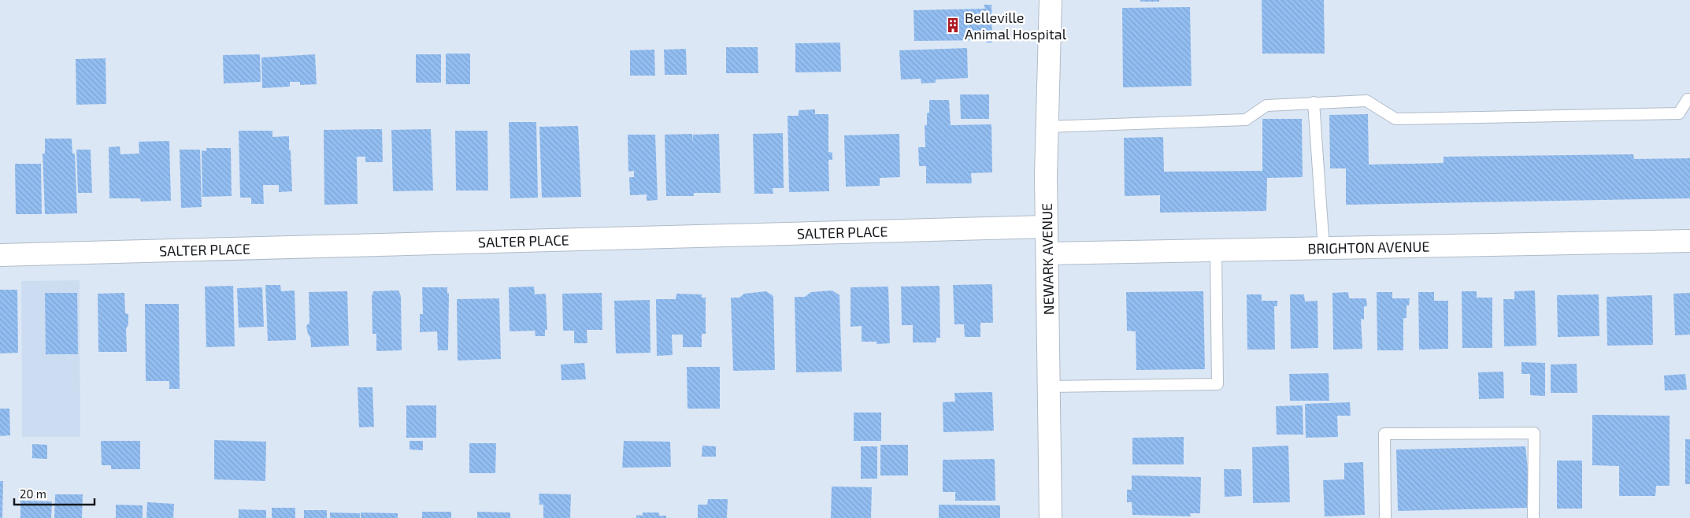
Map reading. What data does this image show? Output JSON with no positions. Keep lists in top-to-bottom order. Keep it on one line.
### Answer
{"streets":{"street":["SALTER PLACE","BRIGHTON AVENUE","NEWARK AVENUE"]},"crossings":[["SALTER PLACE","NEWARK AVENUE"],["BRIGHTON AVENUE","NEWARK AVENUE"]],"places":{"building":["Belleville Animal Hospital"]},"scale_bar":"20 m"}
